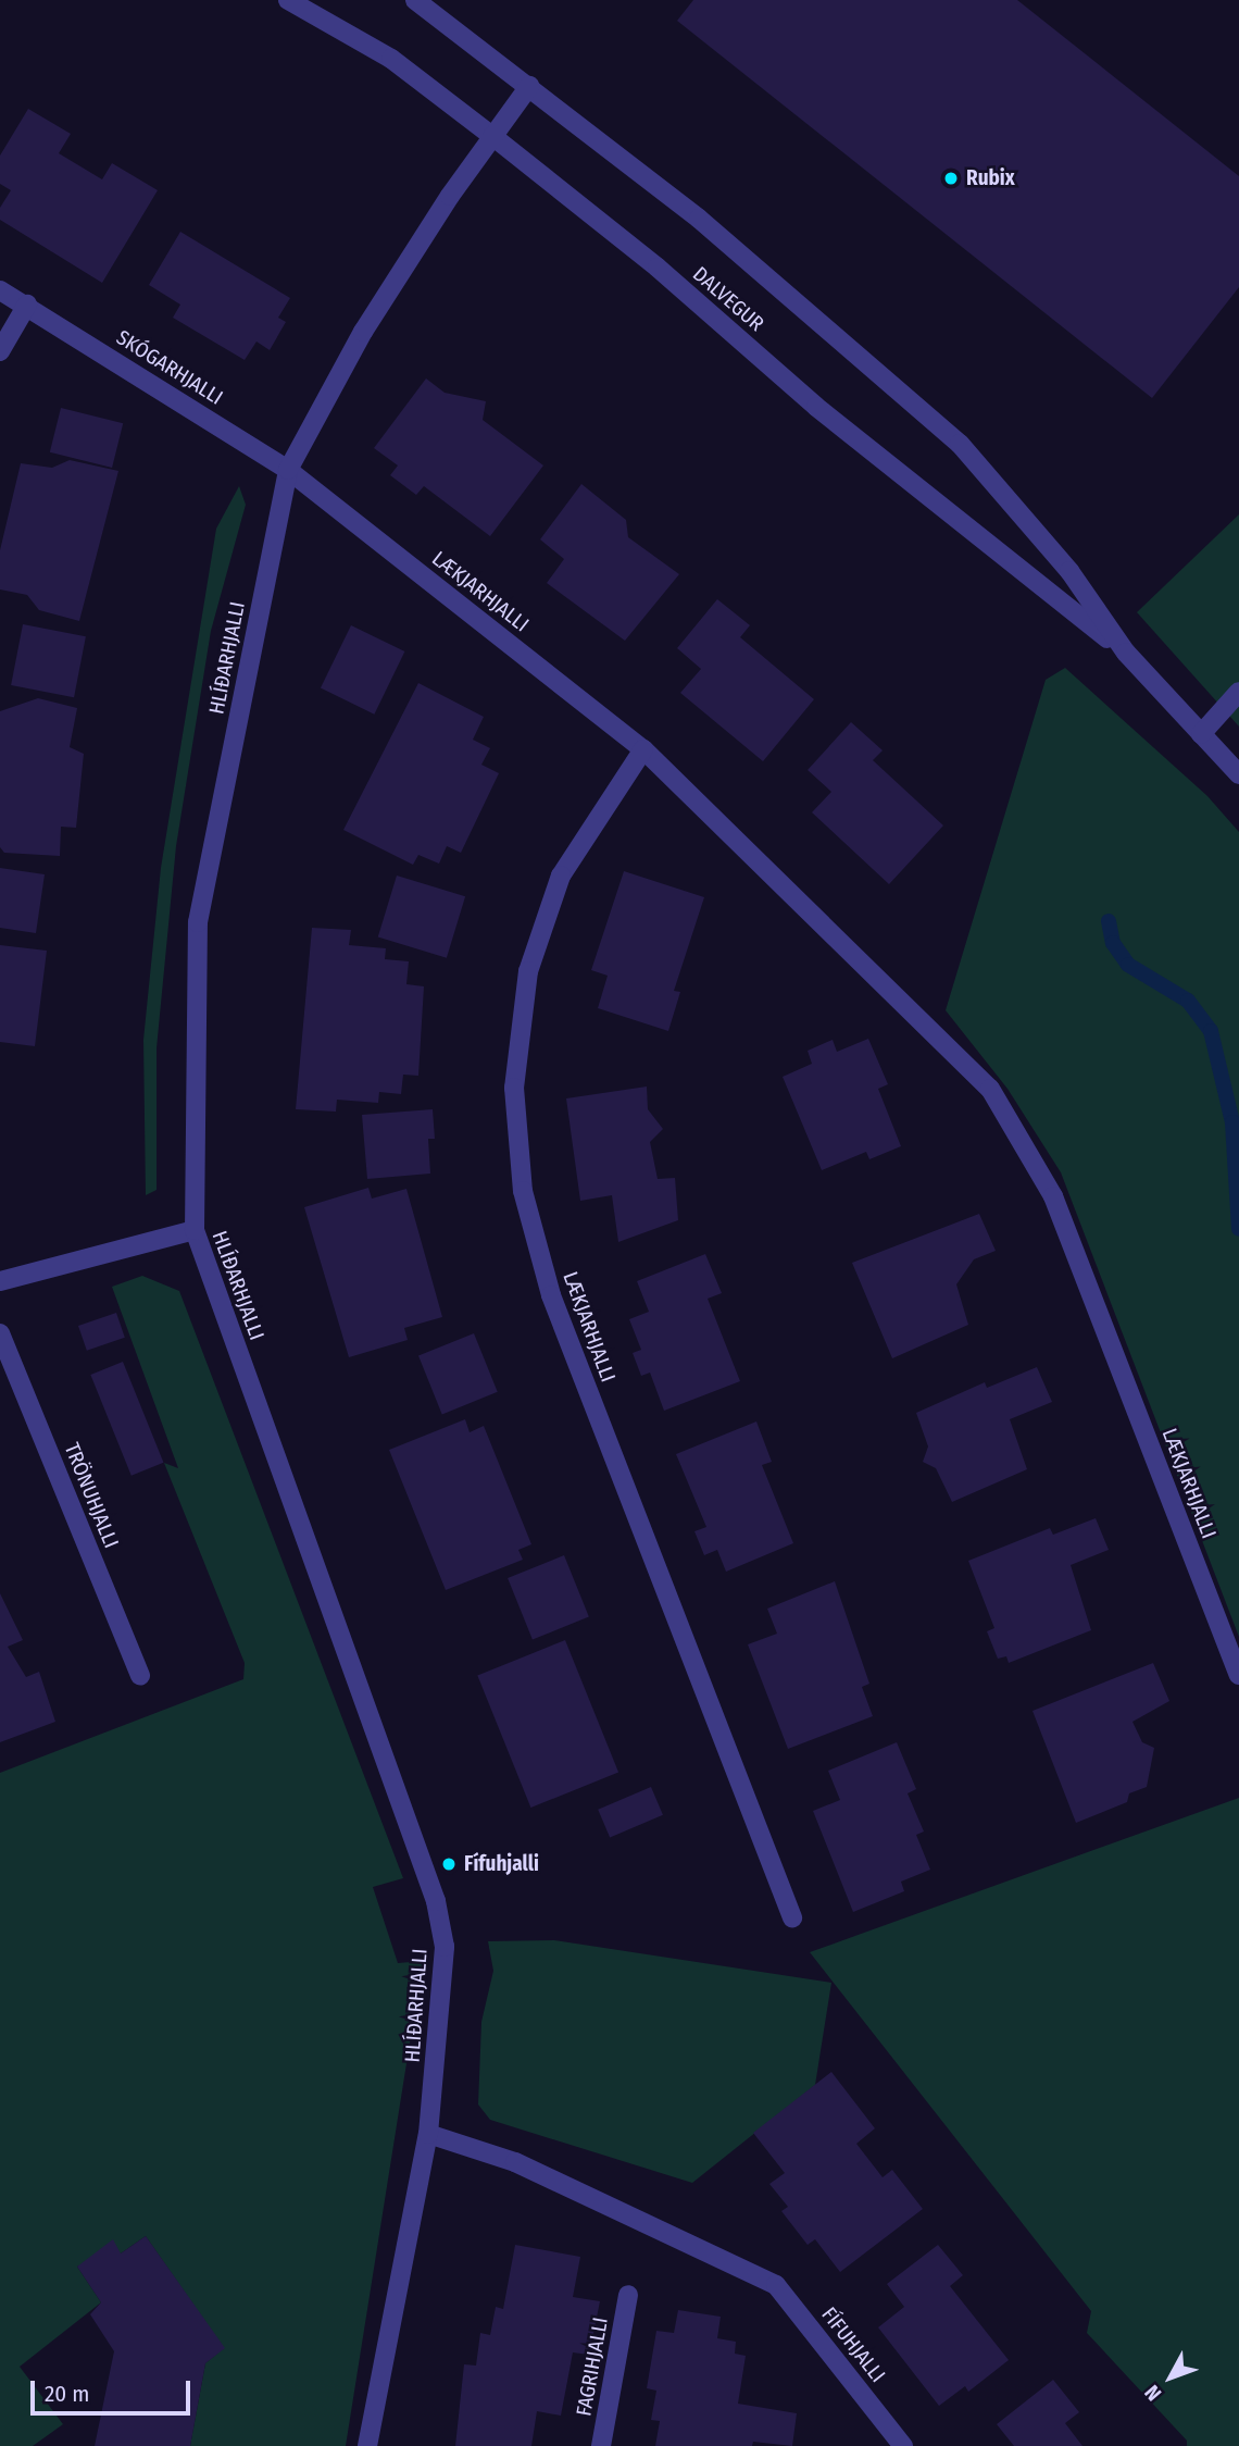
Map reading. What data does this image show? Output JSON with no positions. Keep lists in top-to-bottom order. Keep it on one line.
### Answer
{"streets":{"street":["DALVEGUR","SKÓGARHJALLI","LÆKJARHJALLI","HLÍÐARHJALLI","TRÖNUHJALLI","FÍFUHJALLI","FAGRIHJALLI"]},"crossings":[["DALVEGUR","HLÍÐARHJALLI"],["SKÓGARHJALLI","LÆKJARHJALLI"],["SKÓGARHJALLI","HLÍÐARHJALLI"],["LÆKJARHJALLI","HLÍÐARHJALLI"],["HLÍÐARHJALLI","FÍFUHJALLI"]],"places":["Rubix","Fífuhjalli"],"scale_bar":"20 m","north":"bottom left"}
